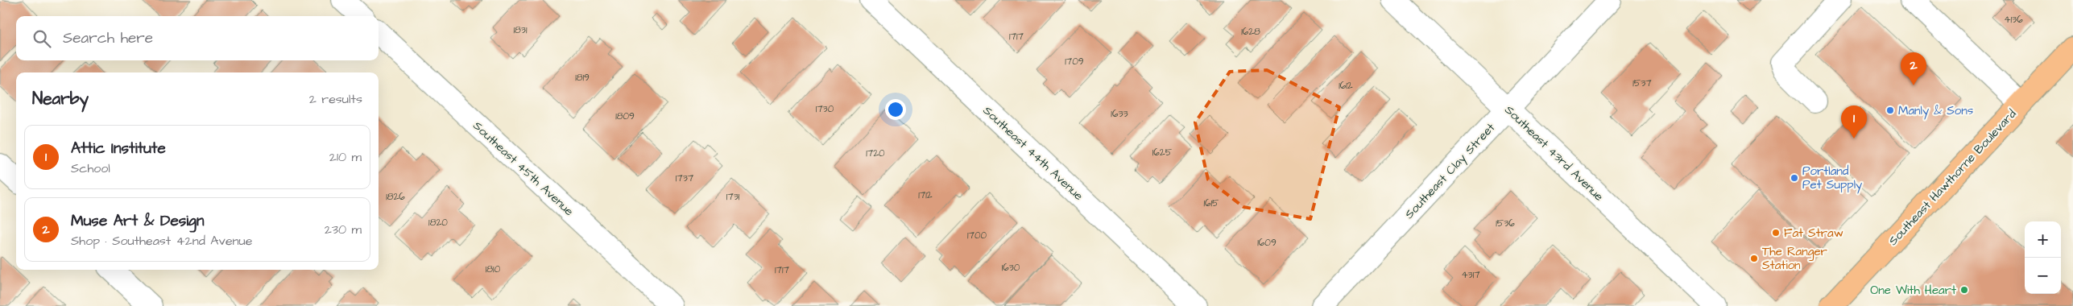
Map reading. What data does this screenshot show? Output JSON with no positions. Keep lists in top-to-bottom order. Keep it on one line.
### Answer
{"streets":{"main road":["Southeast Hawthorne Boulevard"],"street":["Southeast 44th Avenue","Southeast 43rd Avenue","Southeast 45th Avenue","Southeast Clay Street"]},"crossings":[["Southeast 43rd Avenue","Southeast Clay Street"]],"places":["Manly & Sons","Portland Pet Supply","Fat Straw","The Ranger Station","One With Heart"],"house_numbers":["4136","1831","1628","1717","1709","1819","1537","1612","1730","1633","1809","1625","1720","1737","1712","1826","1731","1615","1820","1536","1700","1609","1630","1810","1717","4317"],"page":{"search":"Search here","pins":["2","1"],"heading":["Nearby","2 results"],"list":[{"mark":"1","name":"Attic Institute","note":"School","value":"210 m"},{"mark":"2","name":"Muse Art & Design","note":"Shop · Southeast 42nd Avenue","value":"230 m"}],"map_buttons":["+","−"]}}
